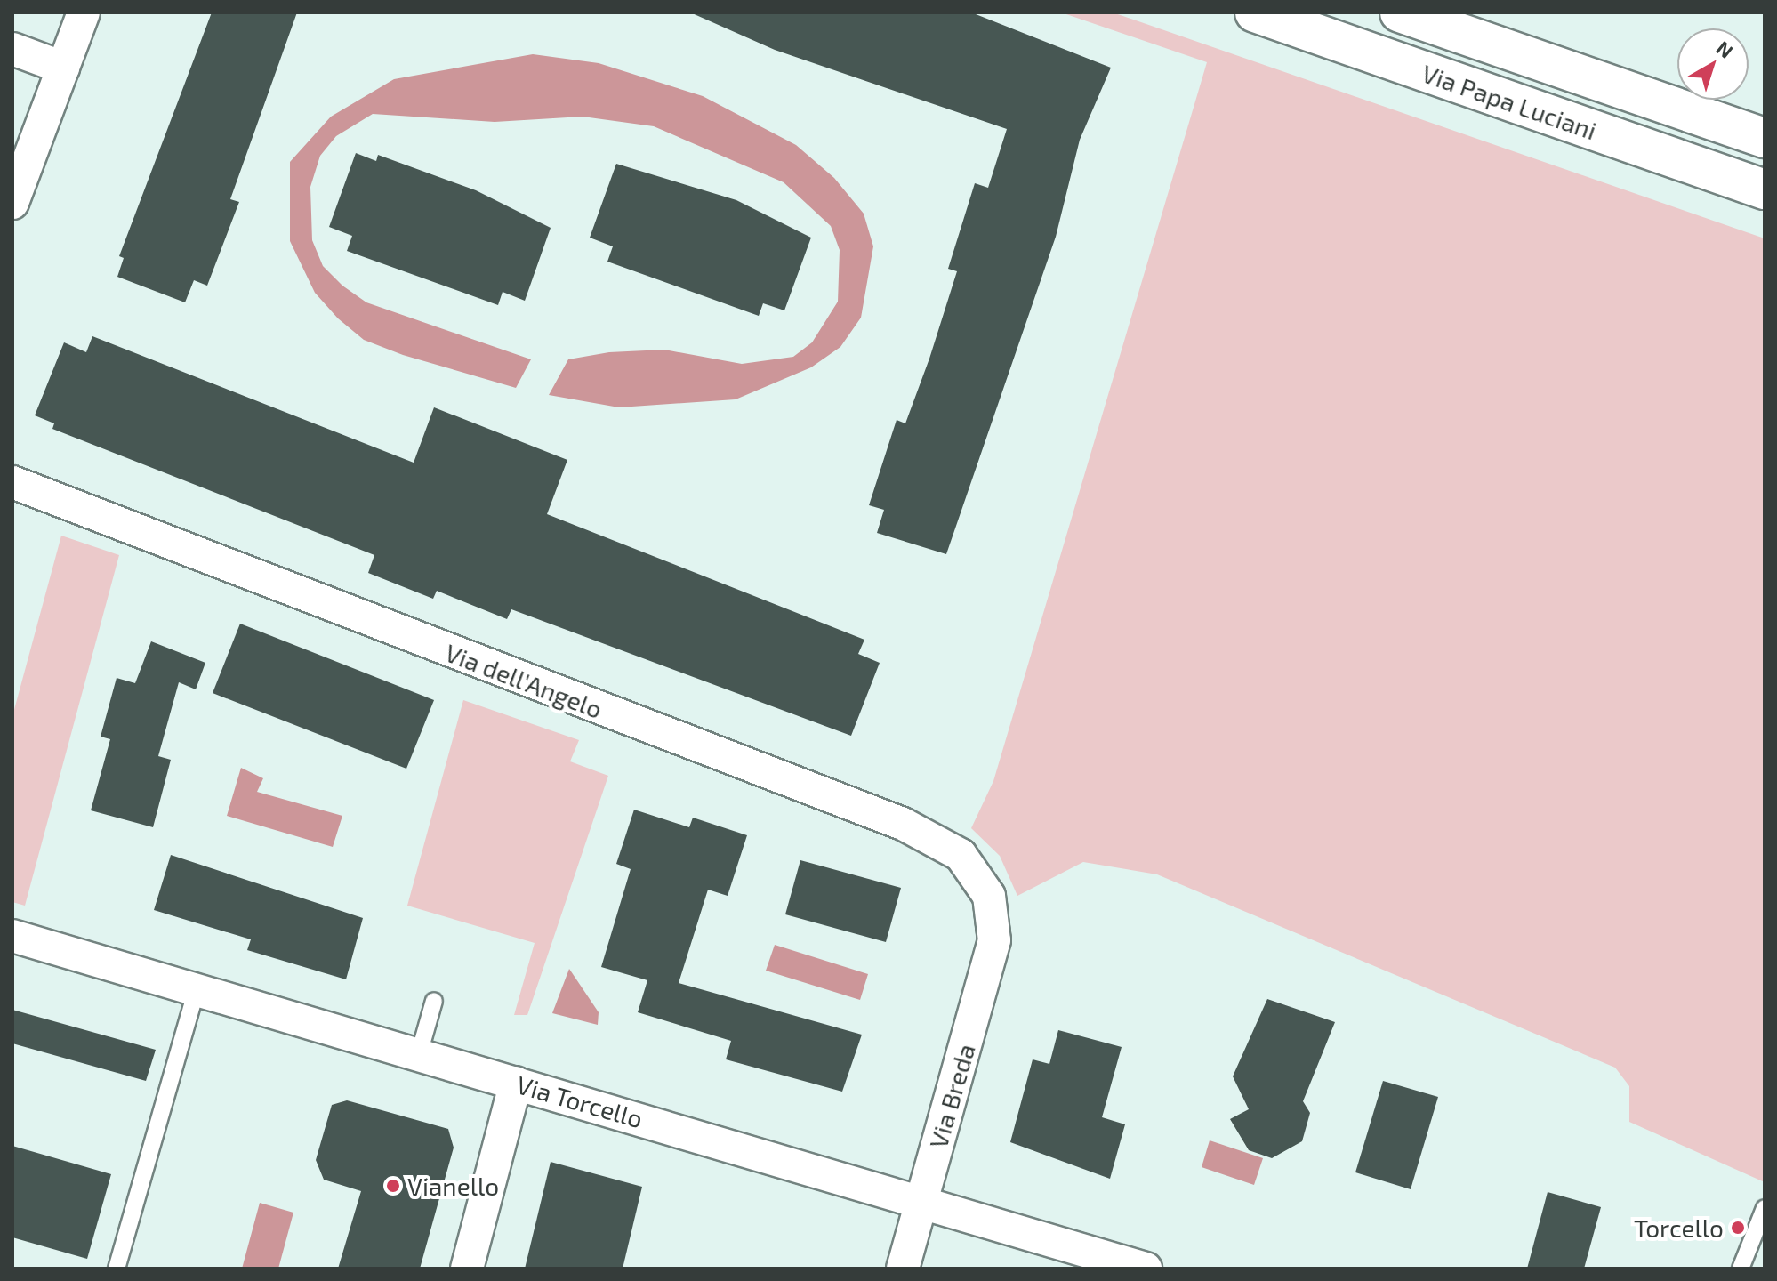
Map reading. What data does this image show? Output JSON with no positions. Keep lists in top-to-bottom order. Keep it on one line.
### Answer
{"streets":{"main road":["Via Papa Luciani"],"street":["Via dell'Angelo","Via Breda","Via Torcello"]},"crossings":[["Via dell'Angelo","Via Breda"],["Via Breda","Via Torcello"]],"places":["Vianello","Torcello"],"north":"top right"}
